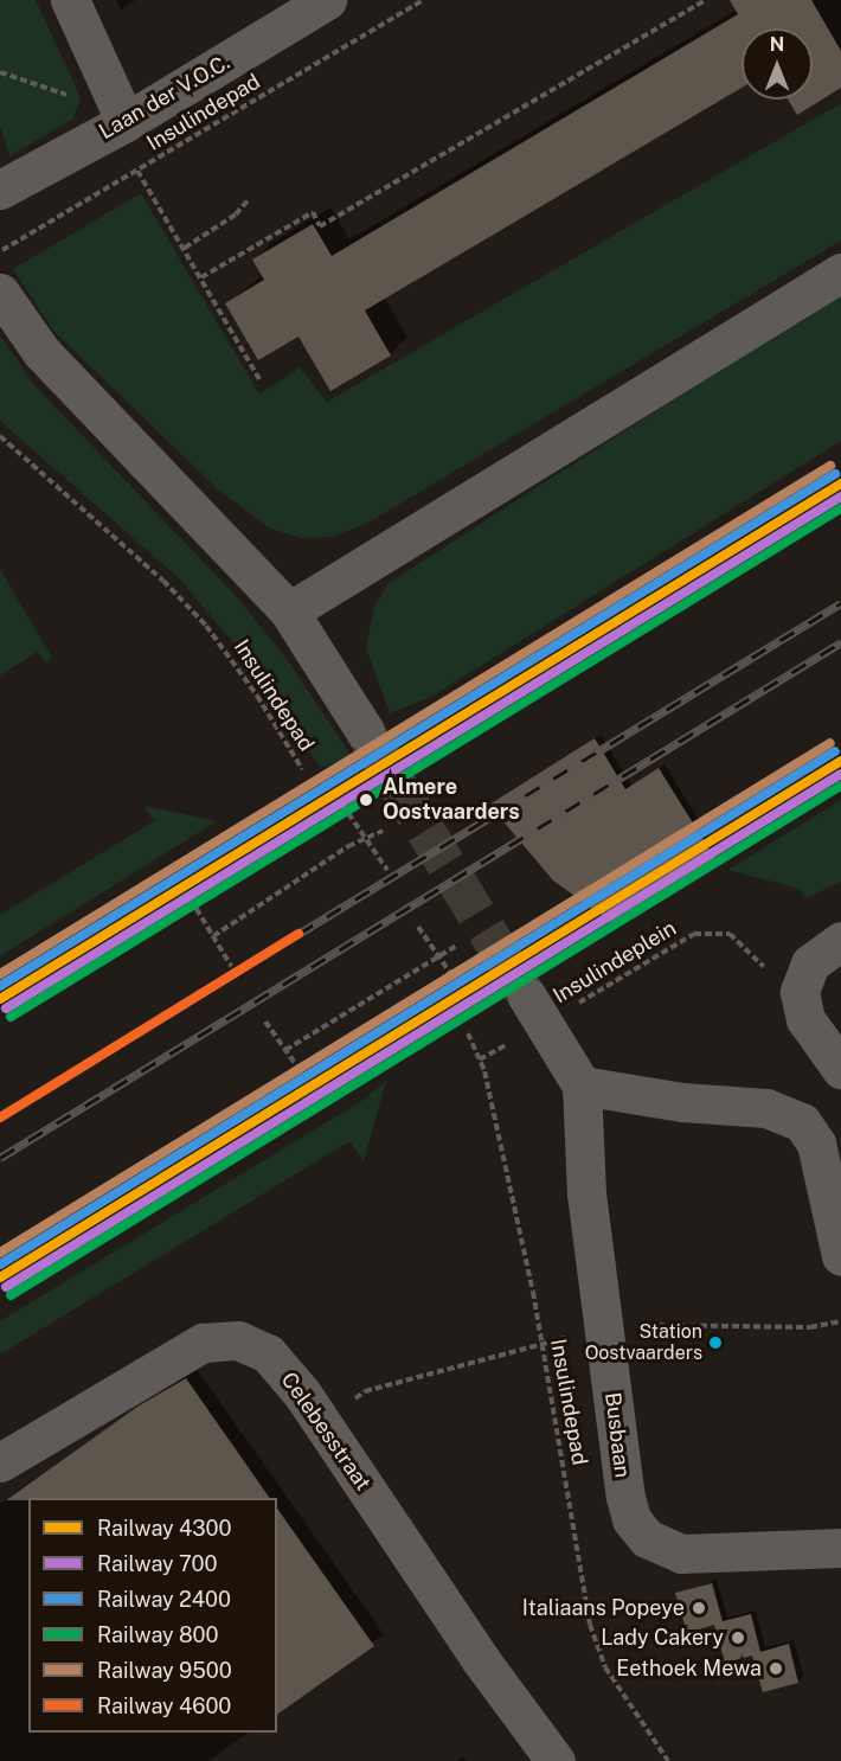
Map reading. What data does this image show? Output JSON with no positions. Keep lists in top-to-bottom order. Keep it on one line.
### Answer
{"streets":{"street":["Laan der V.O.C.","Celebesstraat","Busbaan"],"path":["Insulindepad","Insulindeplein"]},"crossings":[["Insulindepad","Insulindeplein"],["Insulindeplein","Busbaan"]],"places":["Almere Oostvaarders","Station Oostvaarders","Italiaans Popeye","Lady Cakery","Eethoek Mewa"],"lines":["rail line 9500","rail line 2400","rail line 4300","rail line 700","rail line 800","rail line 4600"],"legend":["Railway 4300","Railway 700","Railway 2400","Railway 800","Railway 9500","Railway 4600"],"north":"top"}
